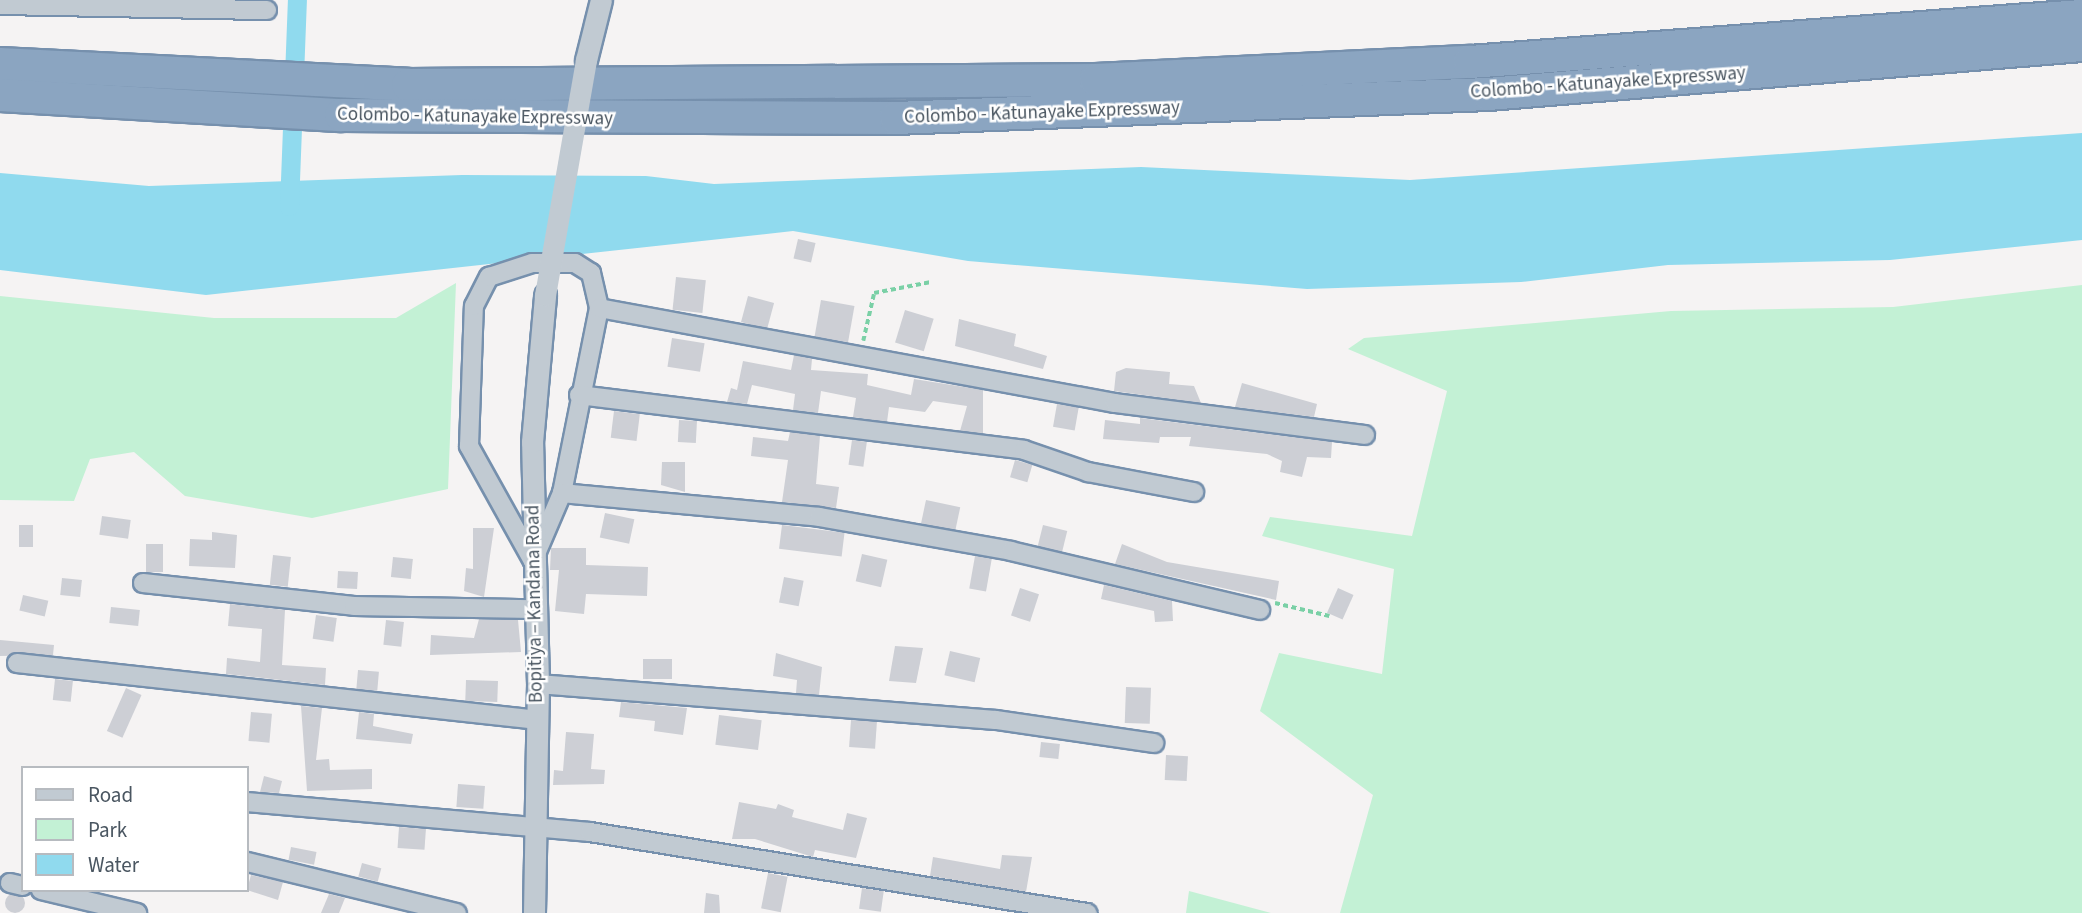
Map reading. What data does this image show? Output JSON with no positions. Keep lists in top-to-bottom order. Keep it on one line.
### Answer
{"streets":{"highway":["Colombo - Katunayake Expressway"],"street":["Bopitiya – Kandana Road"]},"legend":["Road","Park","Water"]}
